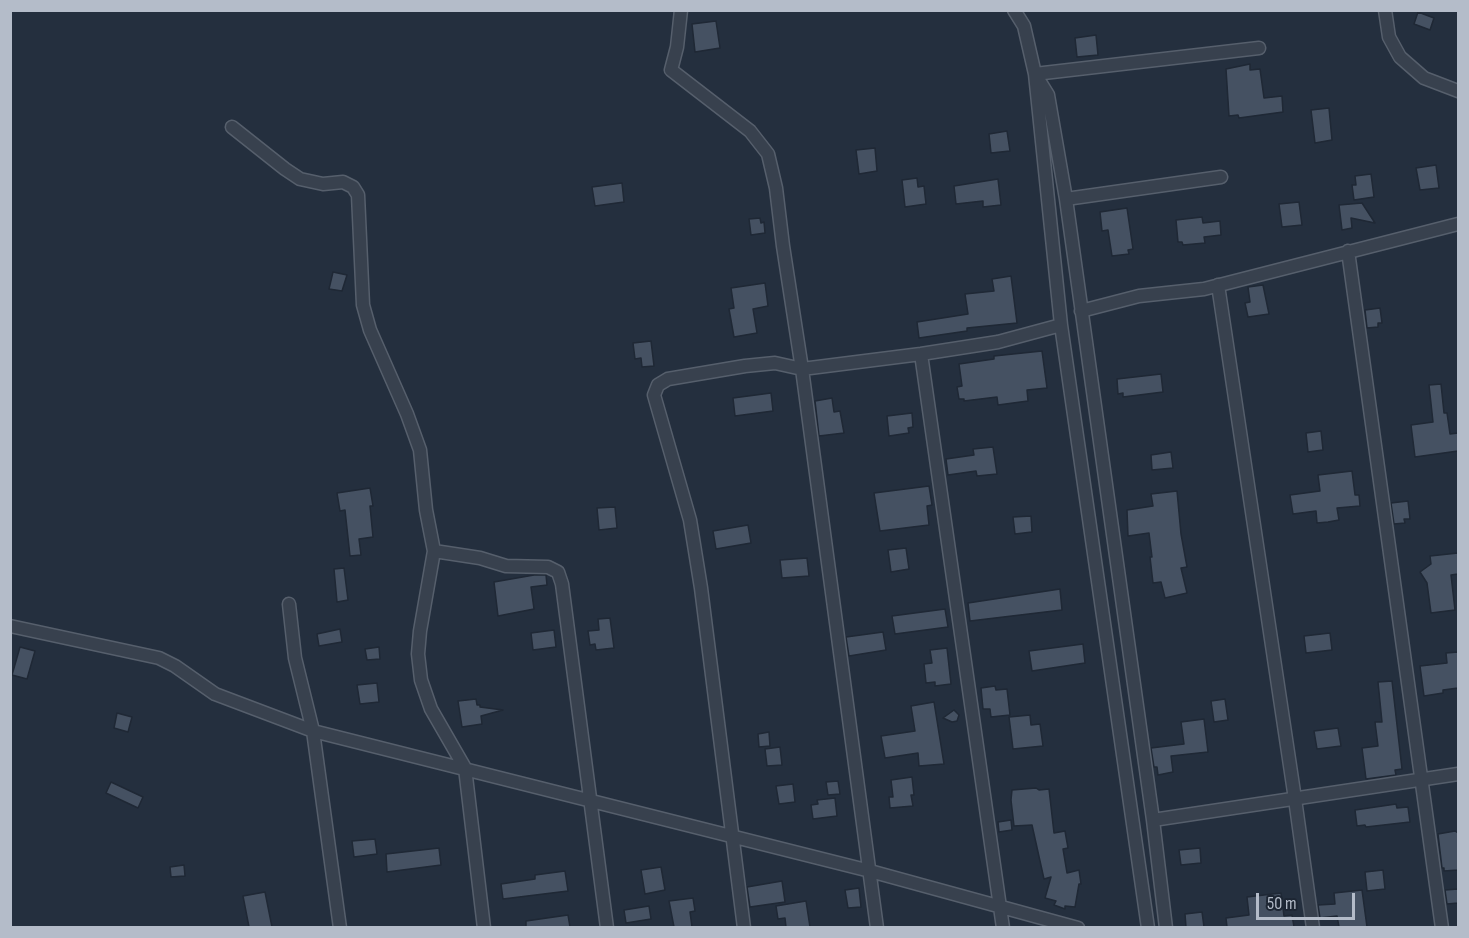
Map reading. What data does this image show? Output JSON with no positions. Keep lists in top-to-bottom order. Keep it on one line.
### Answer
{"scale_bar":"50 m"}
